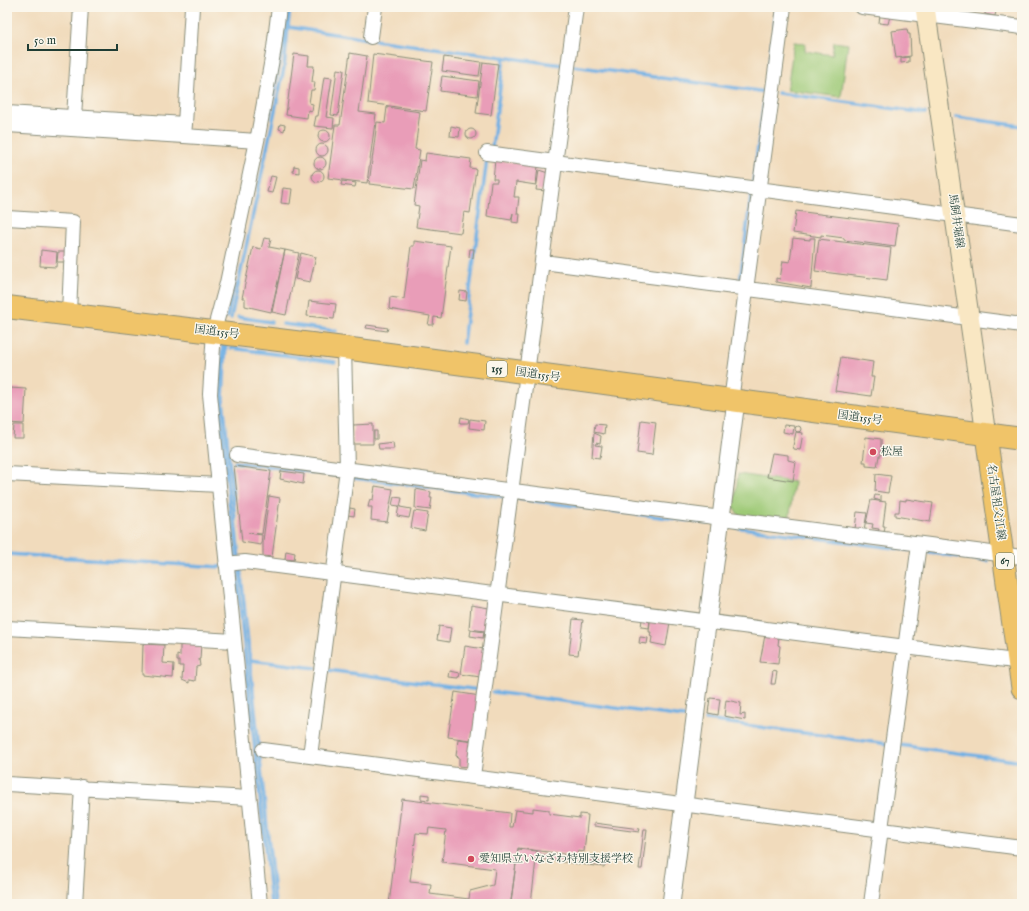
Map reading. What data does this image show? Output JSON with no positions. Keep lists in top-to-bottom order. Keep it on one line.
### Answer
{"streets":{"highway":["国道155号","155"],"main road":["馬飼井堀線","名古屋祖父江線","67"]},"crossings":[["馬飼井堀線","国道155号"],["馬飼井堀線","名古屋祖父江線"],["国道155号","名古屋祖父江線"]],"places":["松屋","愛知県立いなざわ特別支援学校"],"scale_bar":"50 m"}
